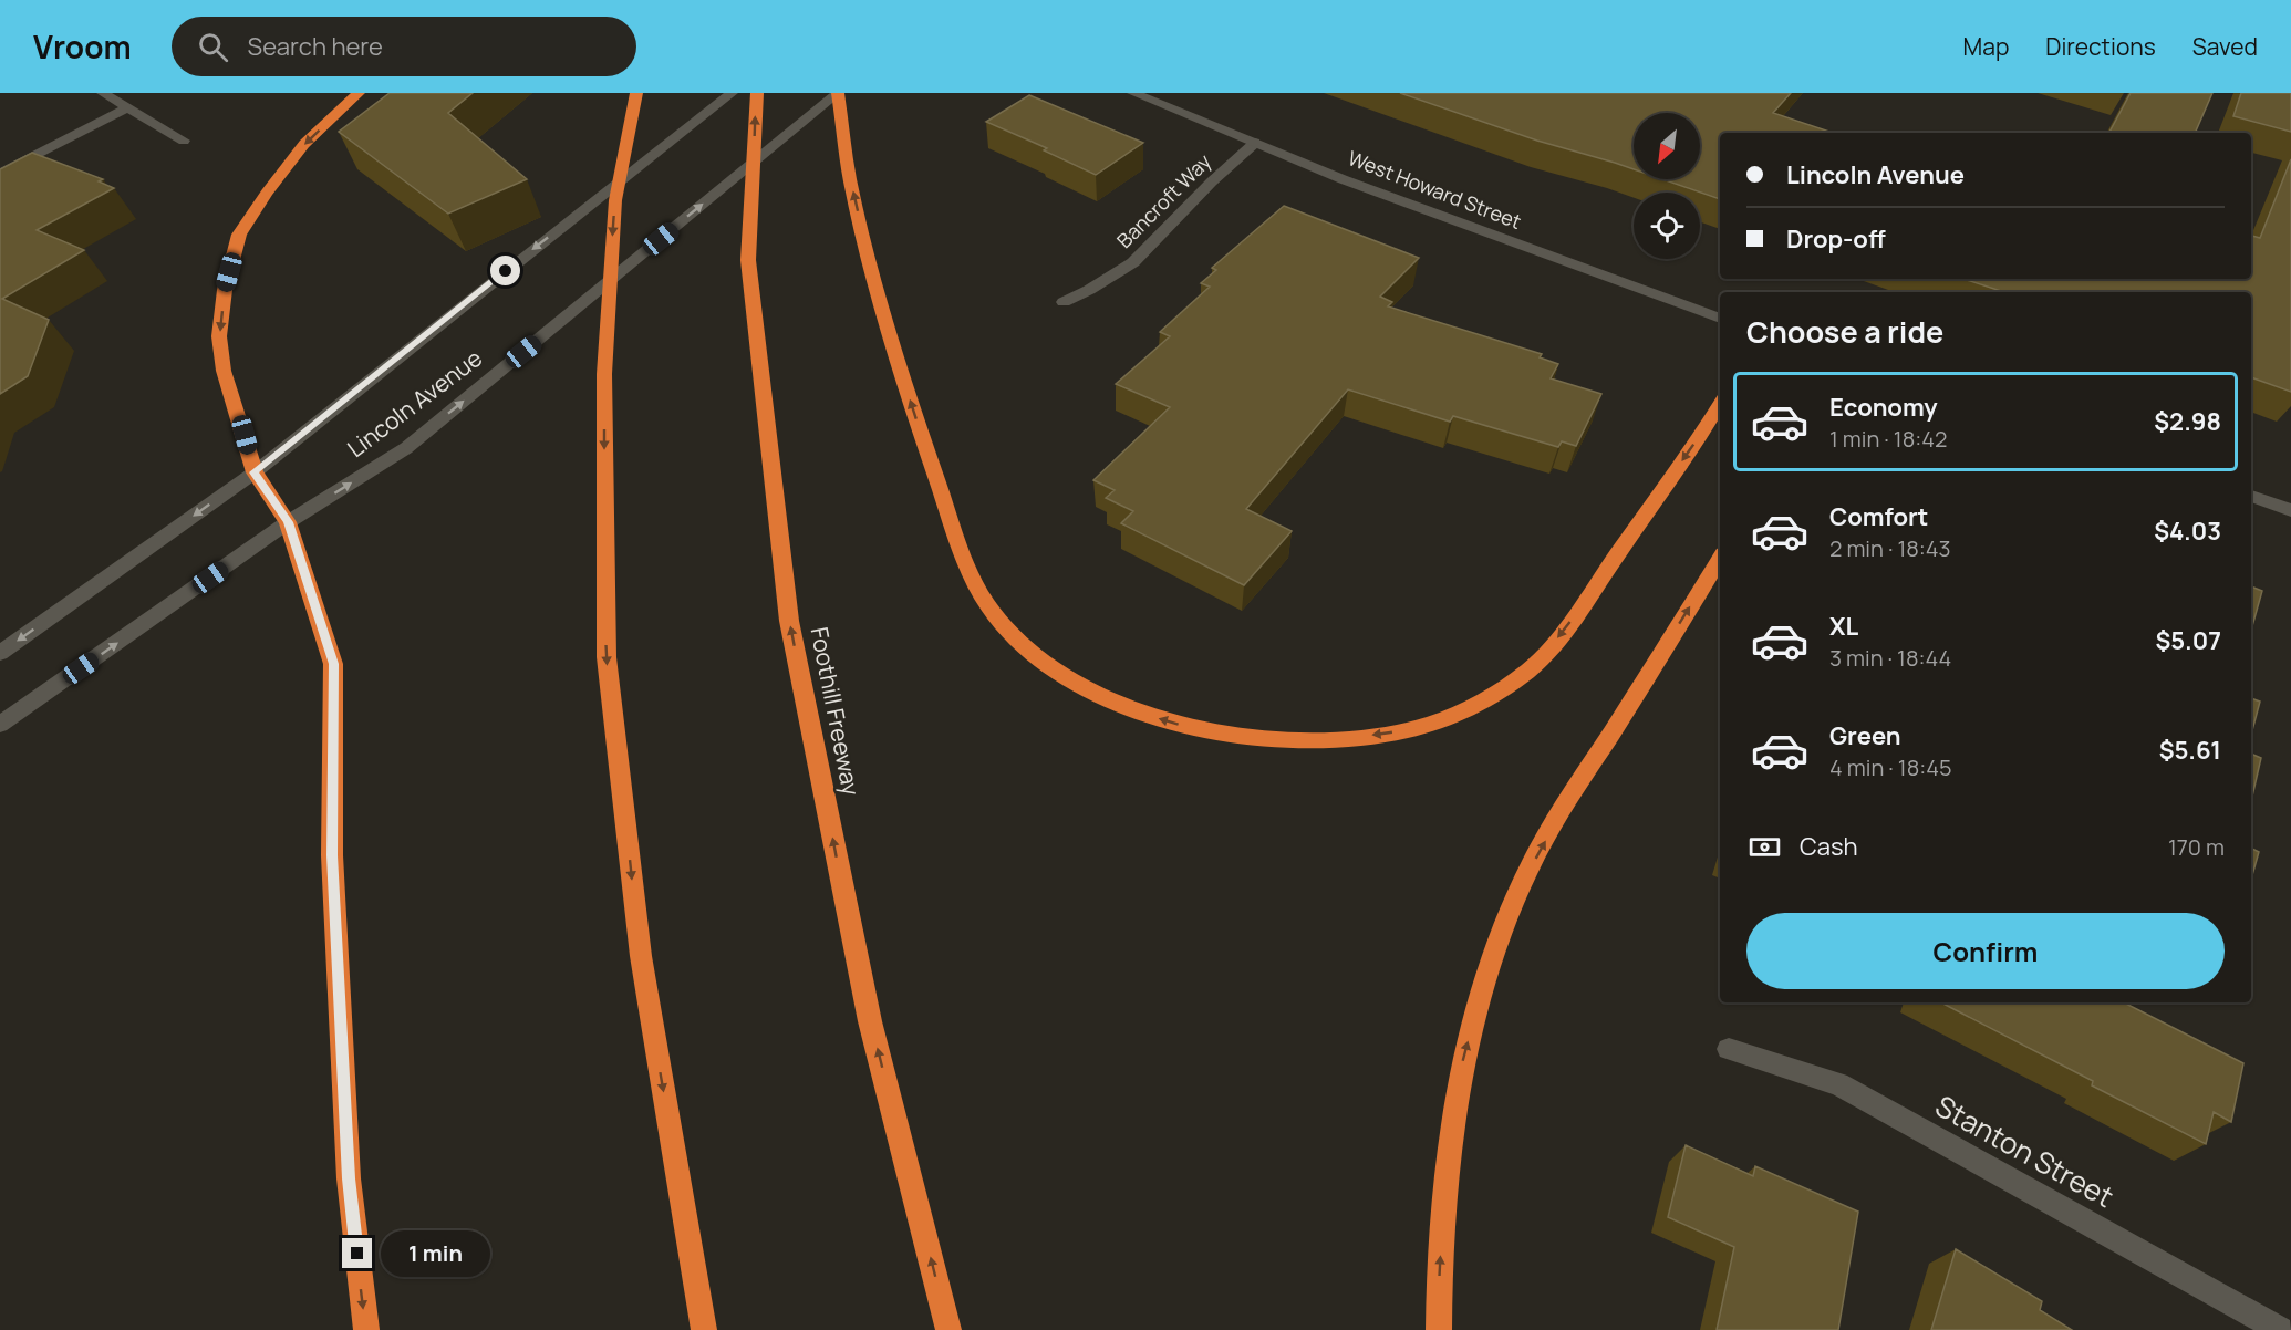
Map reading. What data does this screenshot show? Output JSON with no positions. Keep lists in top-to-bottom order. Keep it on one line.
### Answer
{"streets":{"highway":["Foothill Freeway"],"main road":["West Howard Street","Bancroft Way","Lincoln Avenue","Stanton Street"]},"crossings":[["West Howard Street","Bancroft Way"]],"north":"bottom left","page":{"header":"Vroom","search":"Search here","nav":["Map","Directions","Saved"],"banner":["Lincoln Avenue","Drop-off"],"heading":"Choose a ride","list":[{"name":"Economy","note":"1 min · 18:42","value":"$2.98"},{"name":"Comfort","note":"2 min · 18:43","value":"$4.03"},{"name":"XL","note":"3 min · 18:44","value":"$5.07"},{"name":"Green","note":"4 min · 18:45","value":"$5.61"}],"pay":["Cash","170 m"],"buttons":"Confirm","bubble":"1 min"}}
